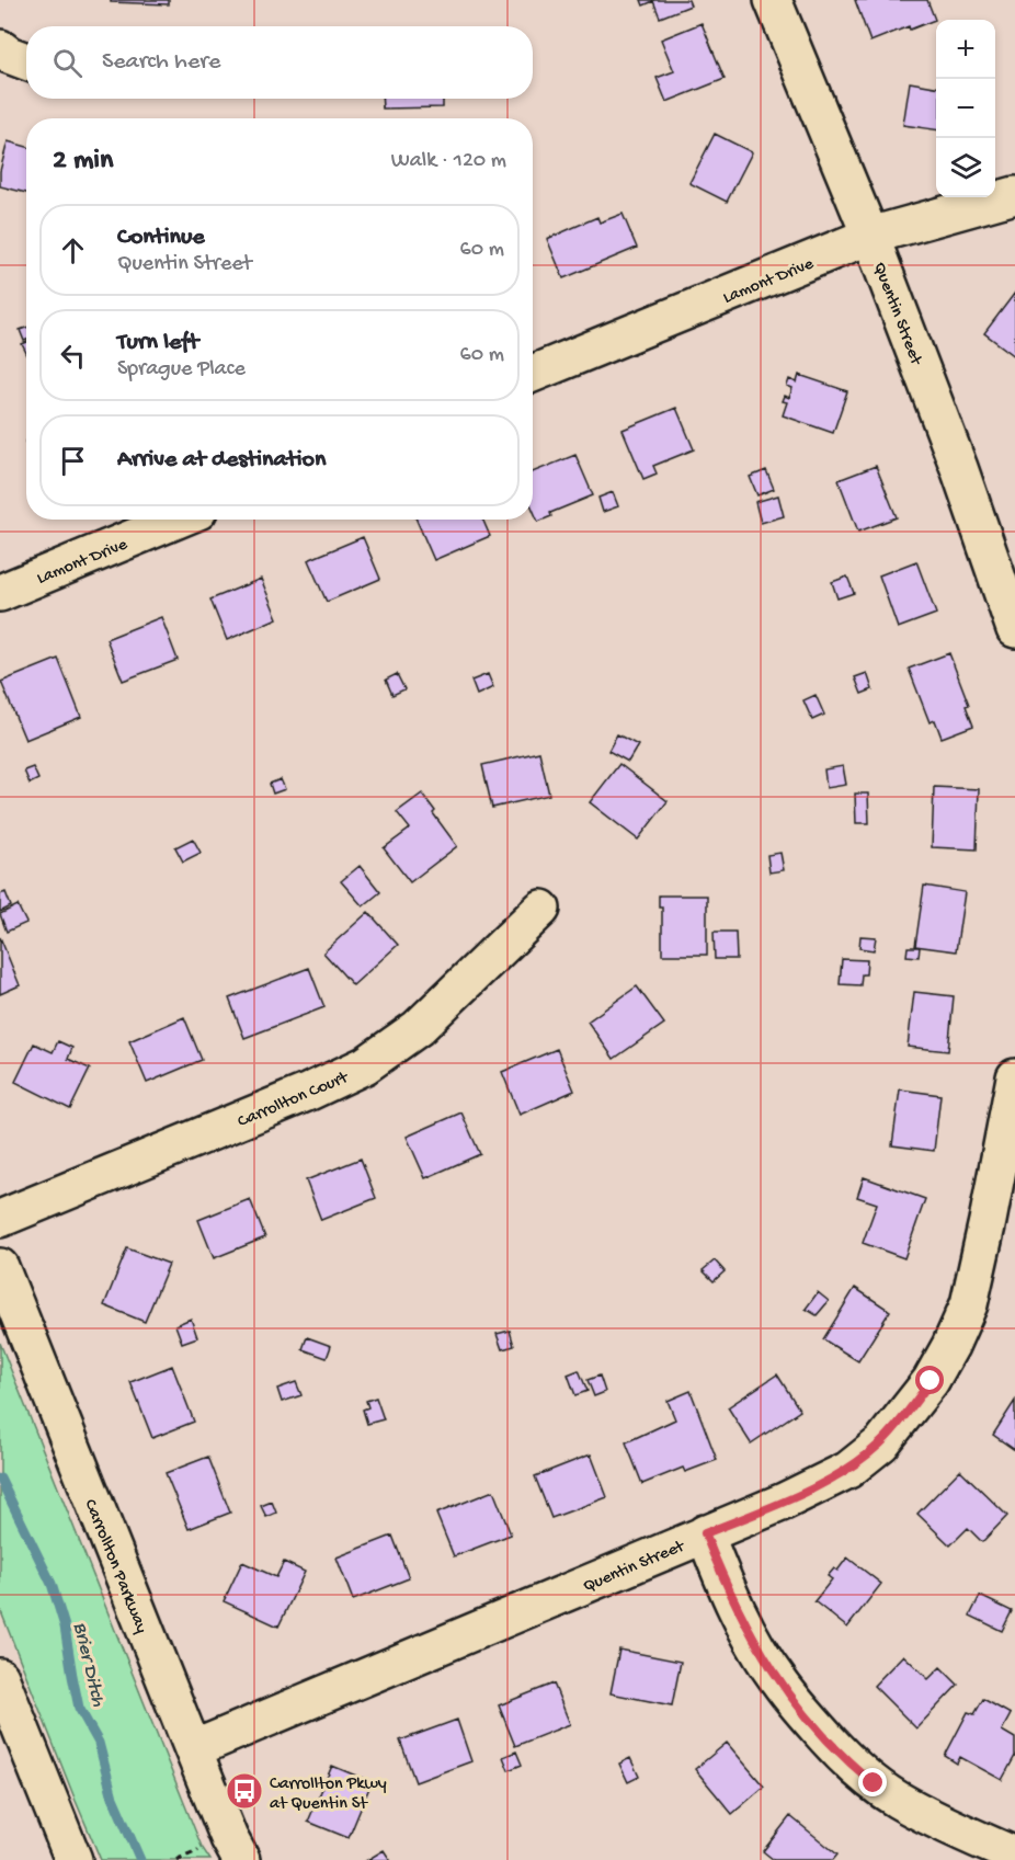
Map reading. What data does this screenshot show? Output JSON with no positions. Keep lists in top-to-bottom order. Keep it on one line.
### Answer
{"streets":{"street":["Lamont Drive","Quentin Street","Carrollton Court","Carrollton Parkway"]},"crossings":[["Lamont Drive","Quentin Street"],["Quentin Street","Carrollton Parkway"]],"water":["Brier Ditch"],"places":{"bus stop":["Carrollton Pkwy at Quentin St"]},"page":{"map_buttons":["+","−"],"search":"Search here","heading":["2 min","Walk · 120 m"],"list":[["Continue","Quentin Street","60 m"],["Turn left","Sprague Place","60 m"],"Arrive at destination"]}}
